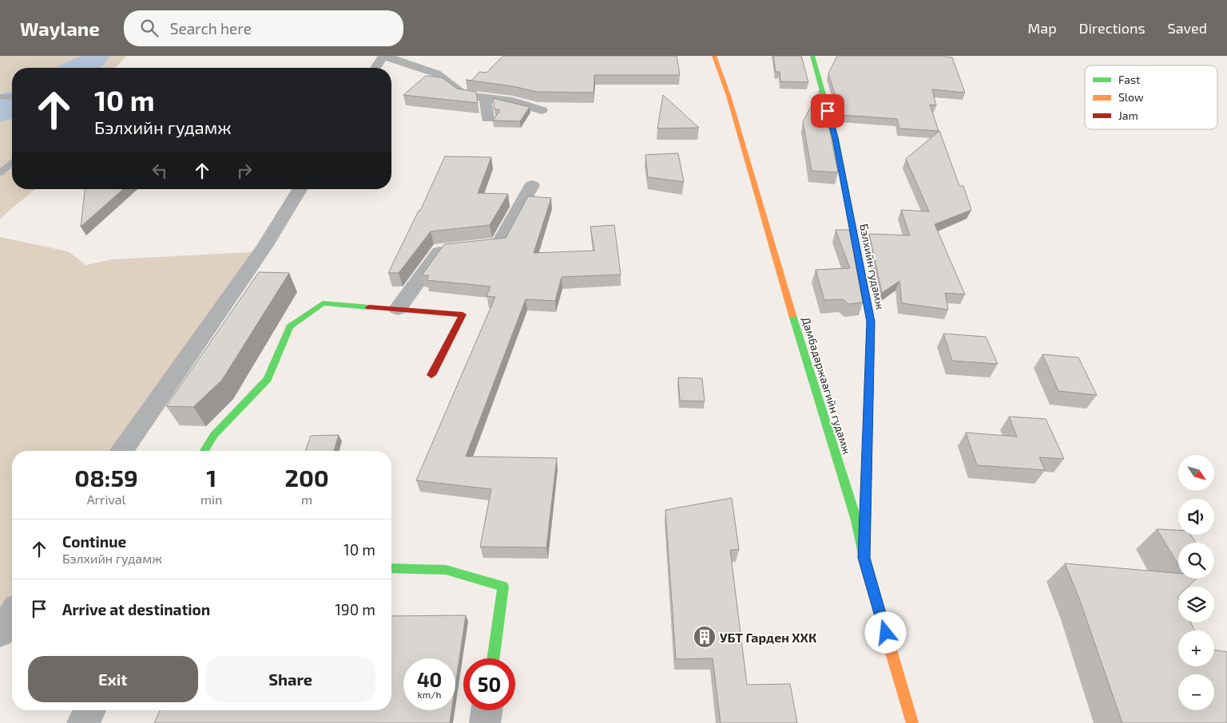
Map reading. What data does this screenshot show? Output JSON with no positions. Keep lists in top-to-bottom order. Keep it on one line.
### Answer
{"streets":{"street":["Бэлхийн гудамж","Дамбадаржаагийн гудамж"]},"crossings":[["Бэлхийн гудамж","Дамбадаржаагийн гудамж"]],"places":{"building":["УБТ Гарден ХХК"]},"legend":["Fast","Slow","Jam"],"north":"bottom right","page":{"header":"Waylane","search":"Search here","nav":["Map","Directions","Saved"],"turn":["10 m","Бэлхийн гудамж"],"eta":["08:59","Arrival","1","min","200","m"],"map_buttons":["+","−"],"list":[{"name":"Continue","note":"Бэлхийн гудамж","value":"10 m"},{"name":"Arrive at destination","value":"190 m"}],"buttons":["Exit","Share"],"speed":"40 km/h","limit":"50"}}
